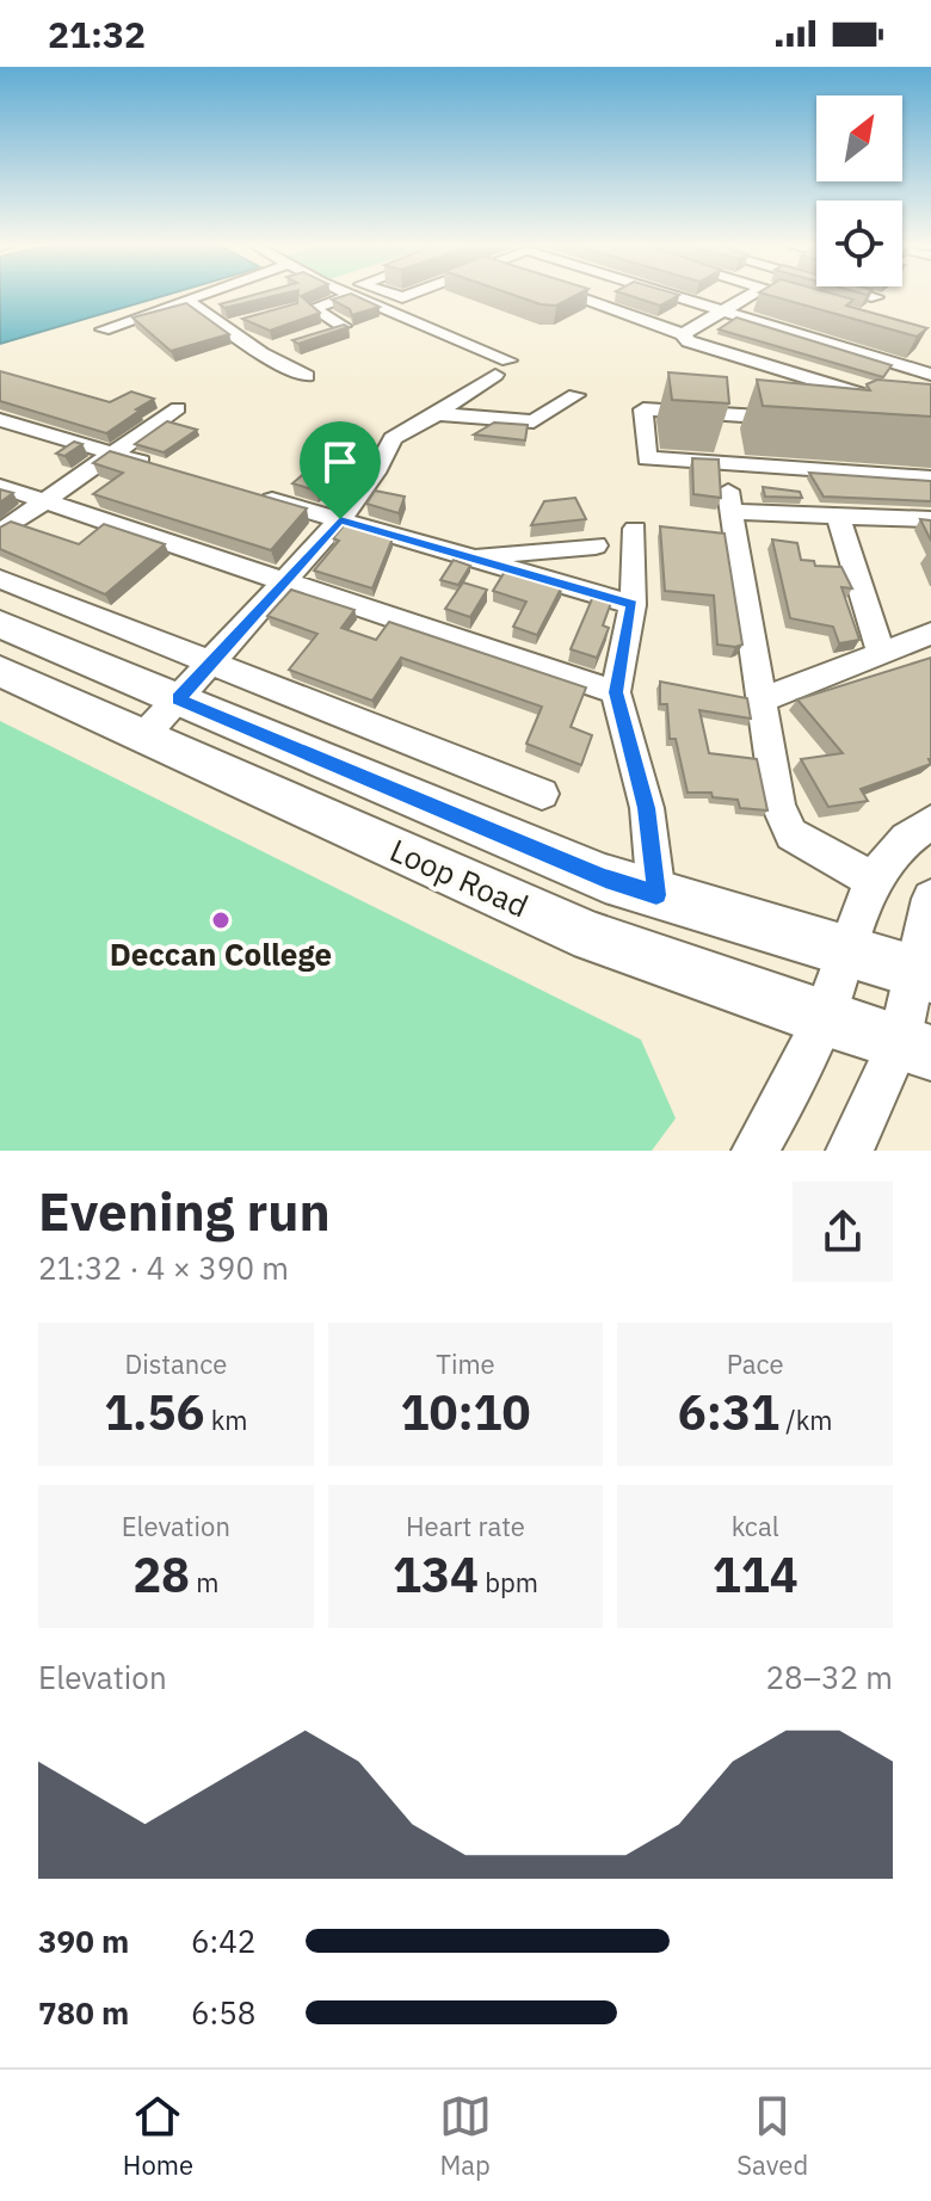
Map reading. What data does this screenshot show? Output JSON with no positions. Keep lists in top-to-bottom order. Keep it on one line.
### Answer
{"streets":{"main road":["Loop Road"]},"places":["Deccan College"],"north":"top right","page":{"status":"21:32","heading":["Evening run","21:32 · 4 × 390 m"],"stats":[["Distance","1.56 km"],["Time","10:10"],["Pace","6:31 /km"],["Elevation","28 m"],["Heart rate","134 bpm"],["kcal","114"]],"chart":["Elevation","28–32 m"],"list":[{"name":"390 m","note":"6:42"},{"name":"780 m","note":"6:58"}],"tabs":["Home","Map","Saved"]}}
